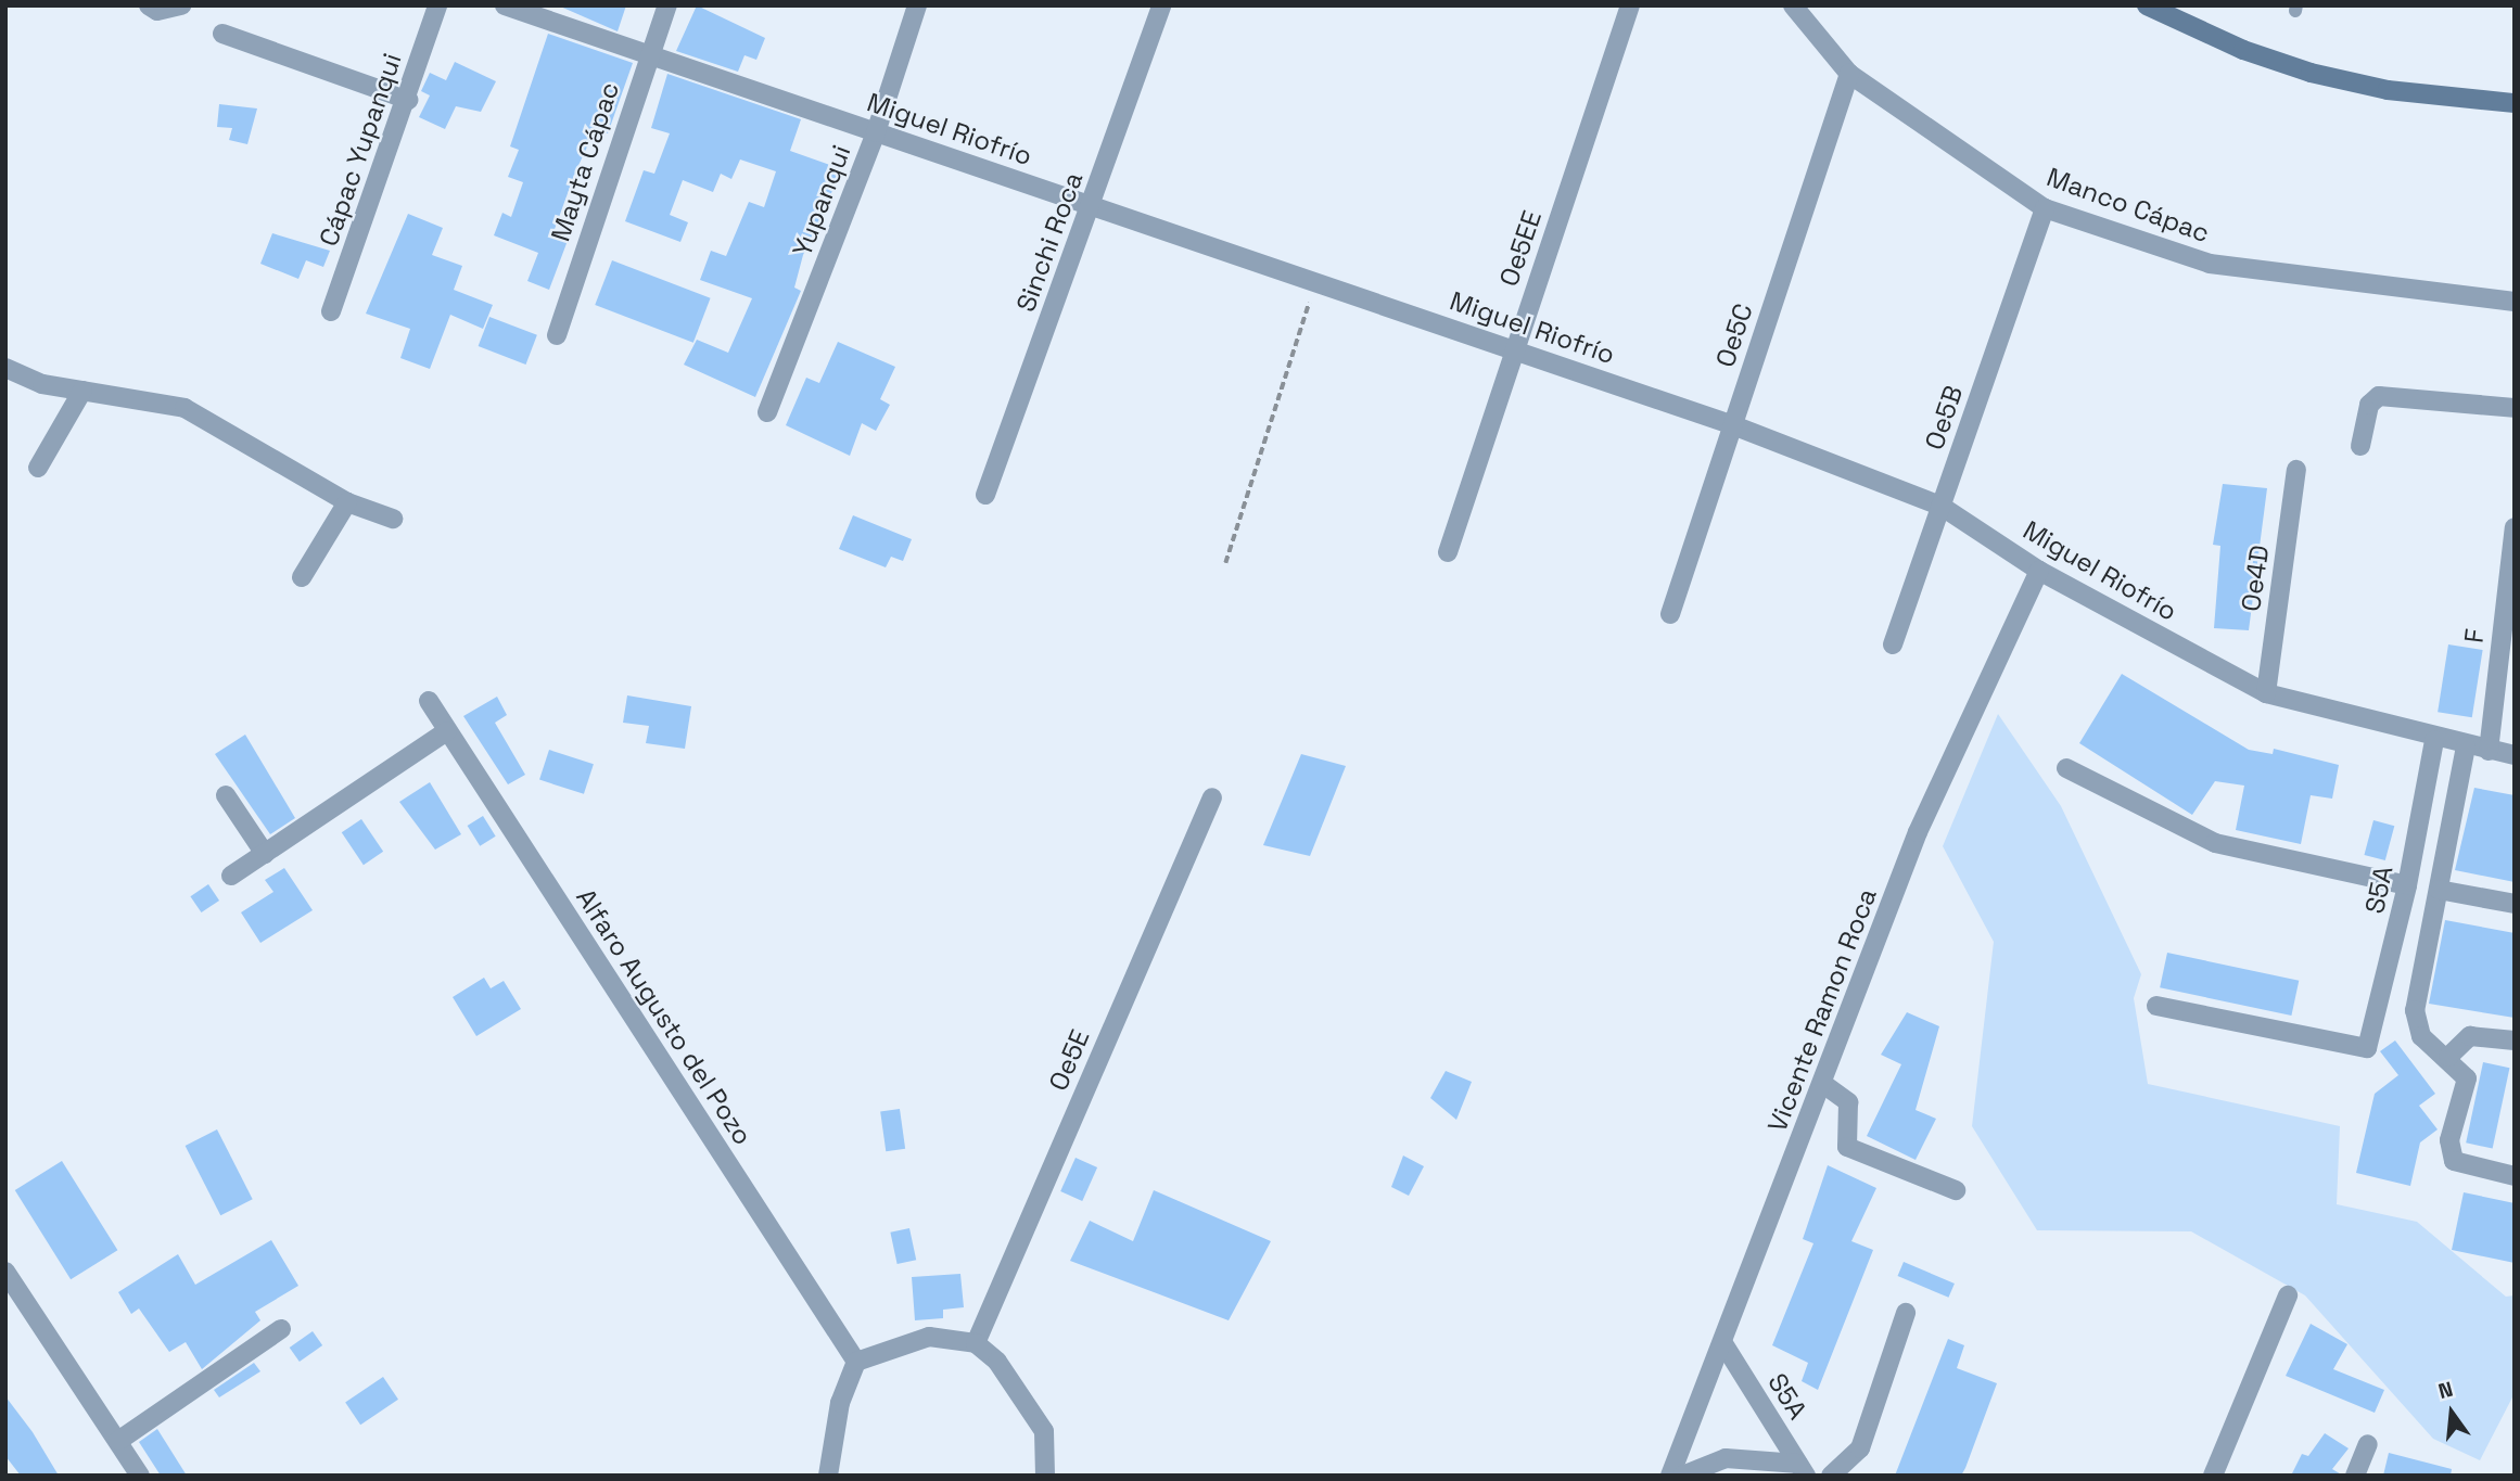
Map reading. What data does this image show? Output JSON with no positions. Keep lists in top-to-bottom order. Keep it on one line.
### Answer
{"streets":{"street":["Miguel Riofrío","Cápac Yupanqui","Mayta Cápac","Yupanqui","Manco Cápac","Sinchi Roca","Oe5EE","Oe5C","Oe5B","Oe4D","F","S5A","Vicente Ramon Roca","Alfaro Augusto del Pozo","Oe5E"]},"crossings":[["Miguel Riofrío","Mayta Cápac"],["Miguel Riofrío","Yupanqui"],["Miguel Riofrío","Sinchi Roca"],["Miguel Riofrío","Oe5EE"],["Miguel Riofrío","Oe5C"],["Miguel Riofrío","Oe5B"],["Miguel Riofrío","Oe4D"],["Miguel Riofrío","F"],["Miguel Riofrío","S5A"],["Miguel Riofrío","Vicente Ramon Roca"],["Manco Cápac","Oe5C"],["Manco Cápac","Oe5B"],["S5A","Vicente Ramon Roca"]],"north":"top"}
